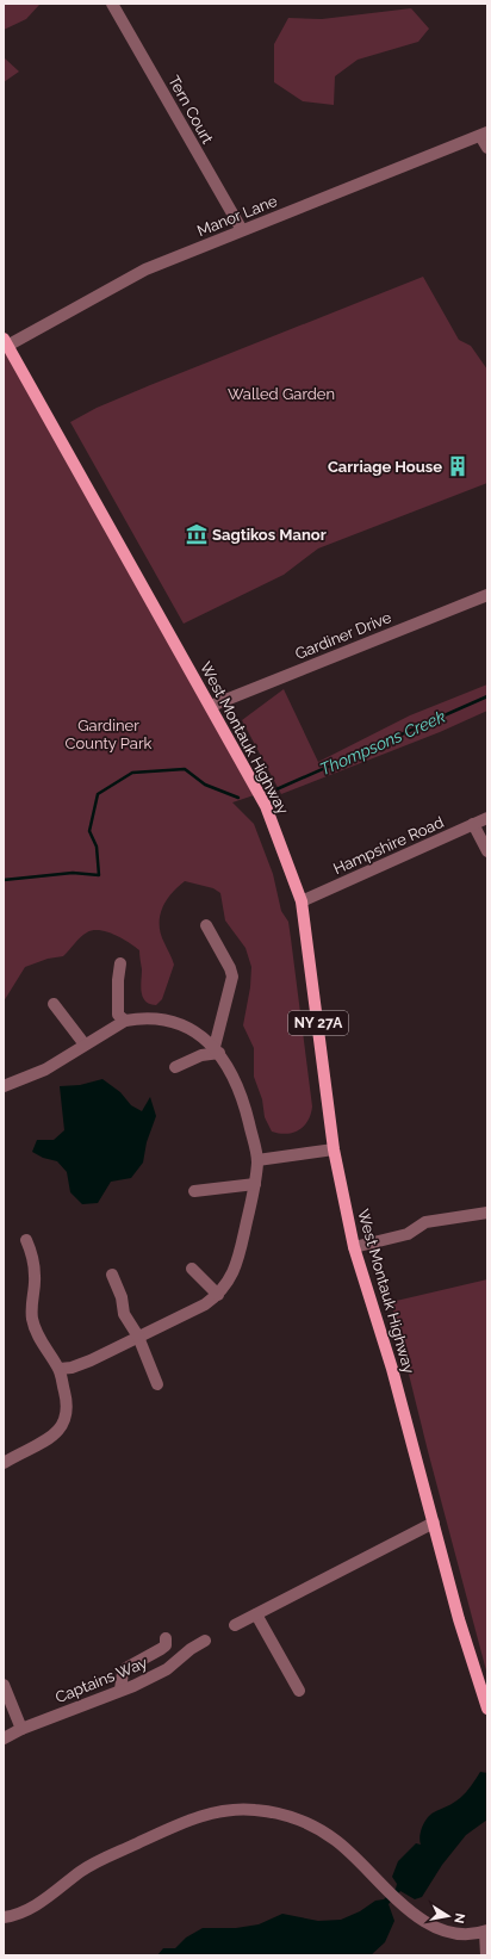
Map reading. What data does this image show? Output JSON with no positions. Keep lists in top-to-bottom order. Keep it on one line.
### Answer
{"streets":{"main road":["West Montauk Highway","NY 27A"],"street":["Tern Court","Manor Lane","Gardiner Drive","Hampshire Road","Captains Way"]},"crossings":[["Tern Court","Manor Lane"],["Manor Lane","West Montauk Highway"],["Gardiner Drive","West Montauk Highway"],["West Montauk Highway","Hampshire Road"]],"water":["Thompsons Creek"],"parks":["Walled Garden","Gardiner County Park"],"places":{"building":["Carriage House"],"museum":["Sagtikos Manor"]},"north":"right"}
